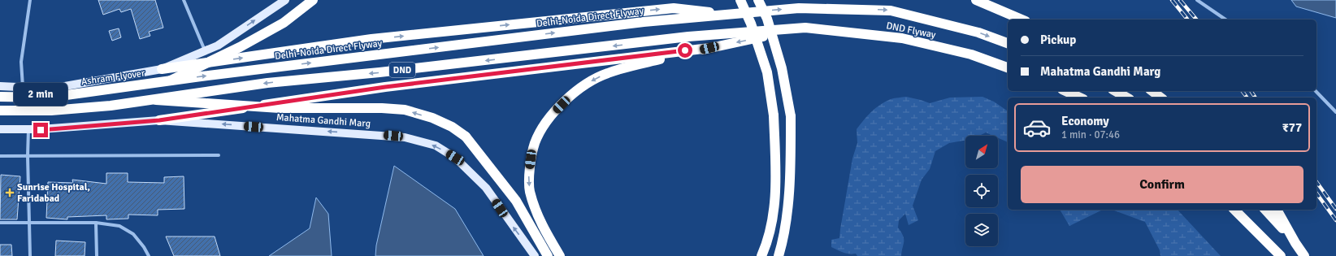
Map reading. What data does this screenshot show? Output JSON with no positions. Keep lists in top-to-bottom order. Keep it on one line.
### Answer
{"streets":{"highway":["Delhi-Noida Direct Flyway","DND Flyway","DND","Ashram Flyover"],"main road":["Mahatma Gandhi Marg"]},"crossings":[["Delhi-Noida Direct Flyway","Ashram Flyover"],["DND Flyway","DND"]],"one_way":["Mahatma Gandhi Marg"],"places":{"health":["Sunrise Hospital, Faridabad"]},"north":"top right","page":{"banner":["Pickup","Mahatma Gandhi Marg"],"bubble":"2 min","list":[{"name":"Economy","note":"1 min · 07:46","value":"₹77"}],"buttons":"Confirm"}}
